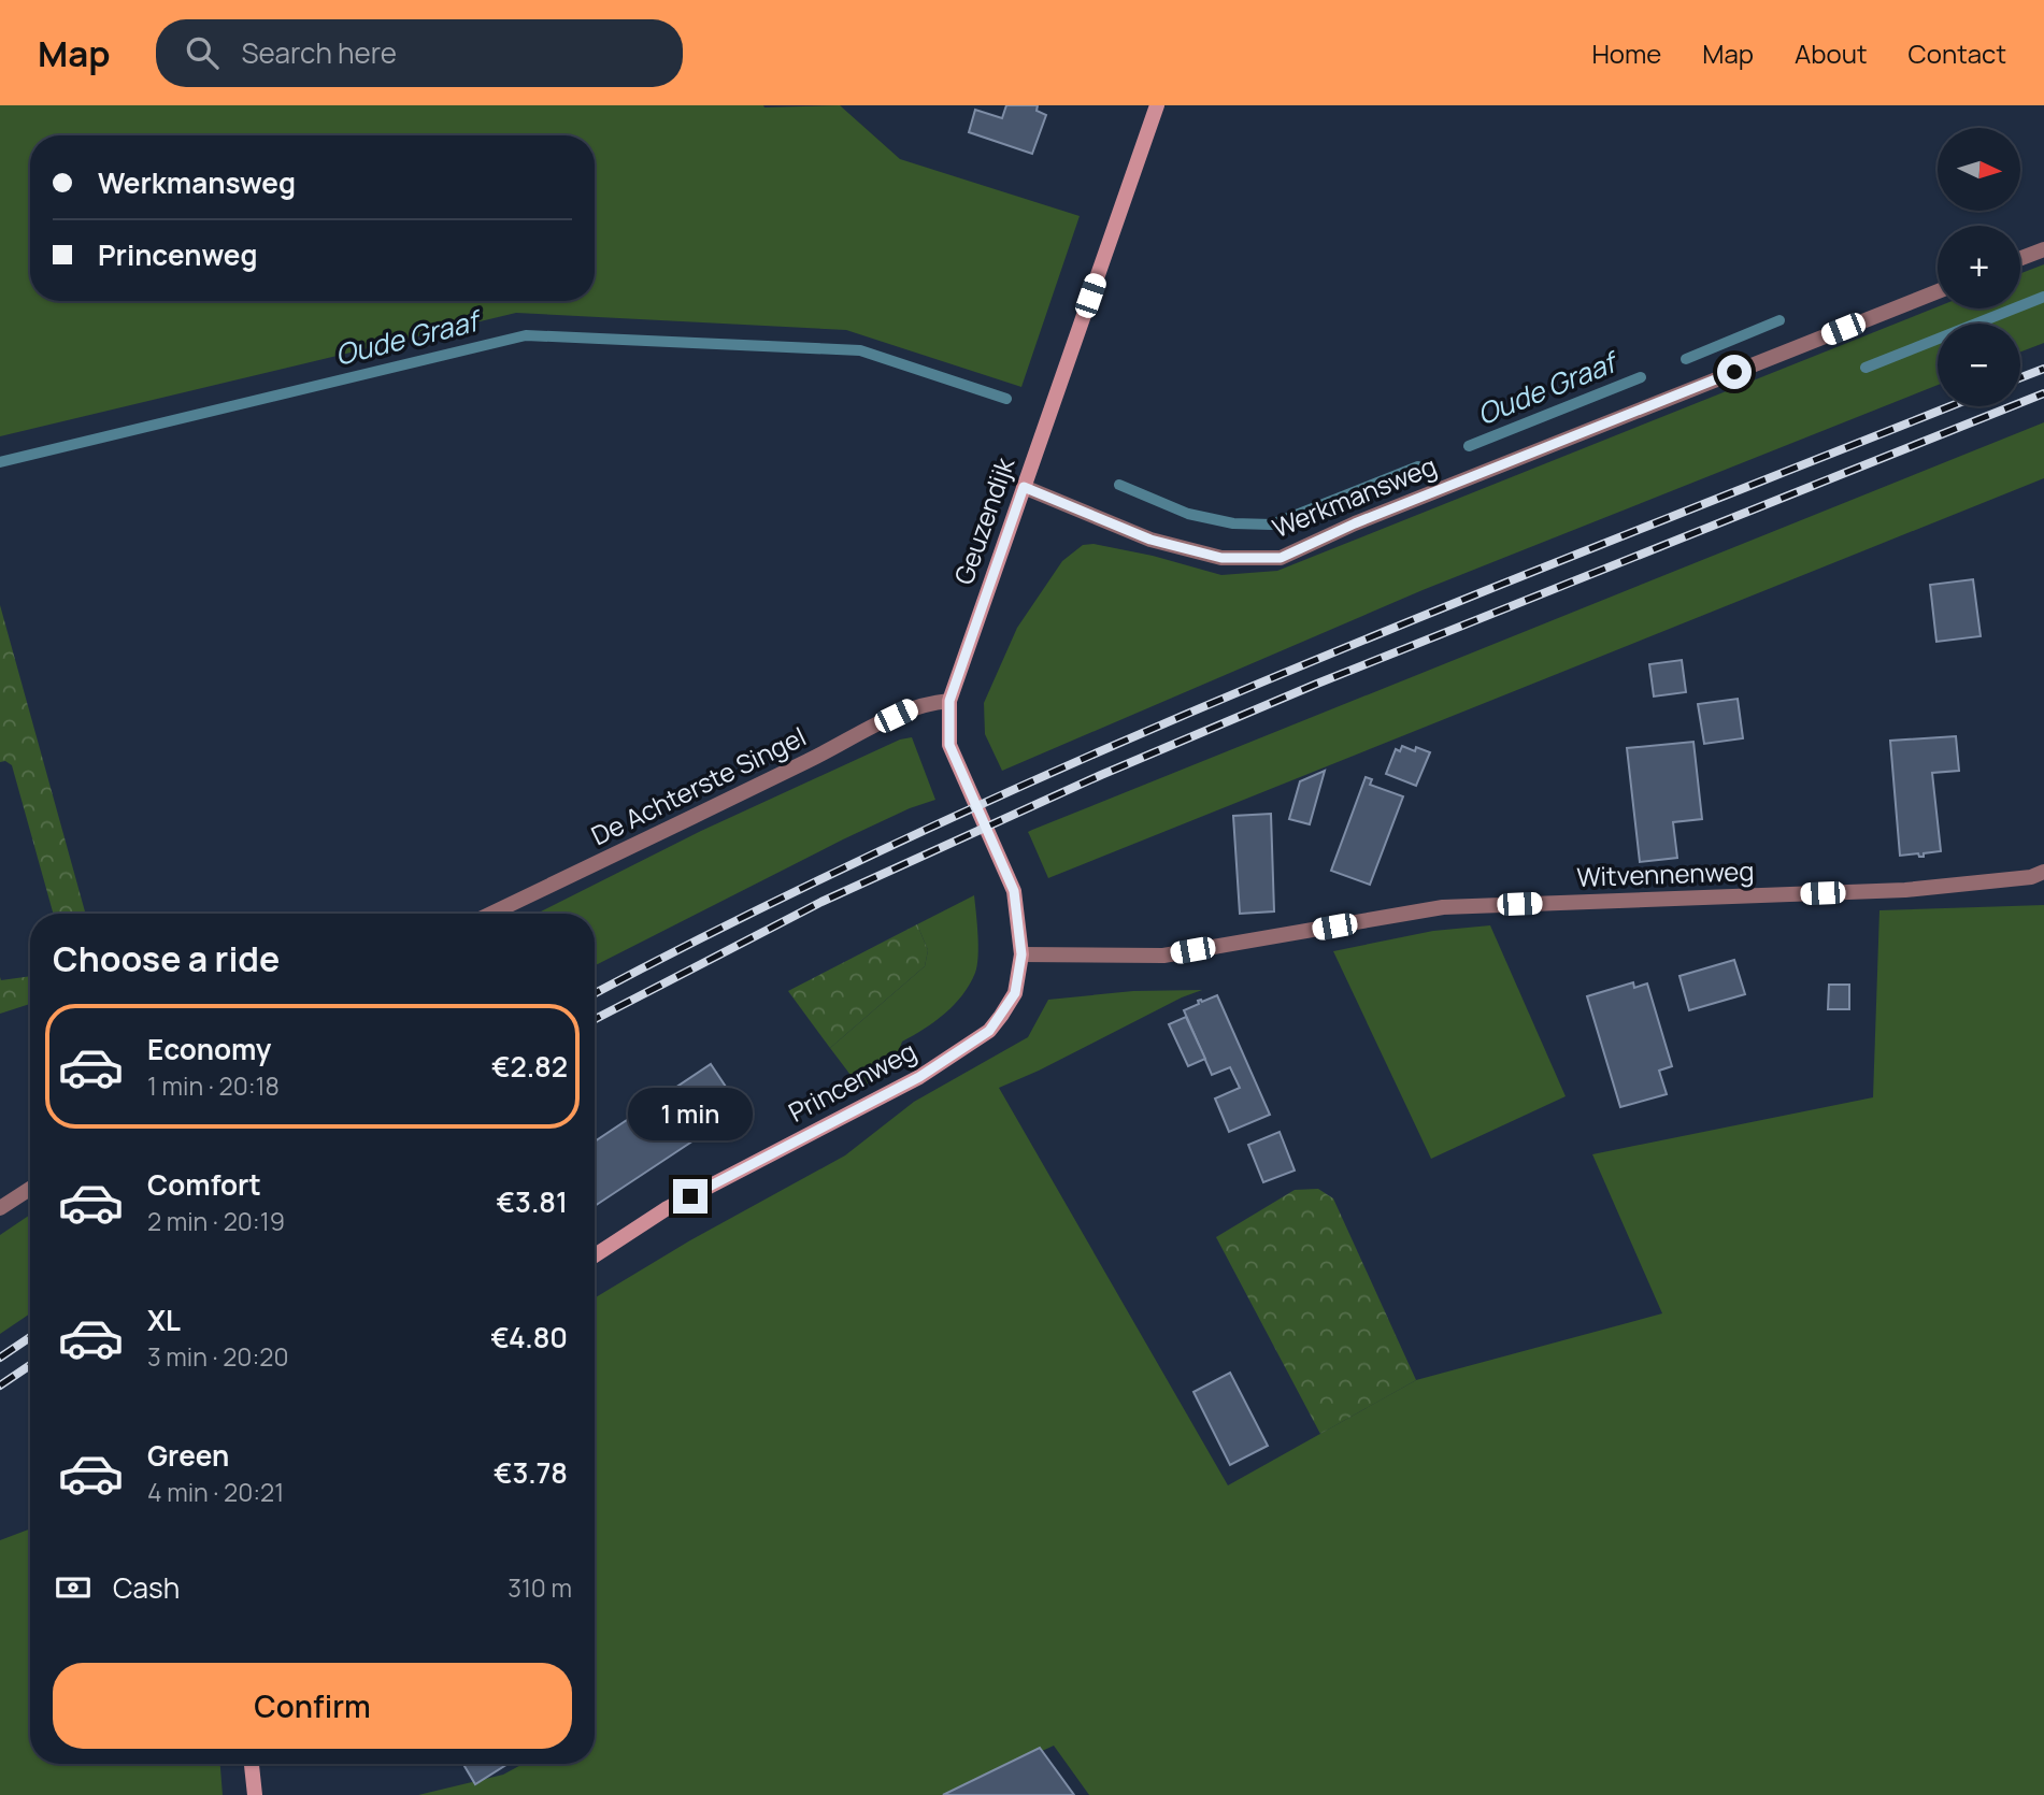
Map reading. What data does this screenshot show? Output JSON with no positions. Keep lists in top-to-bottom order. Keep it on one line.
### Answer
{"streets":{"main road":["Geuzendijk","Princenweg"],"street":["Werkmansweg","De Achterste Singel","Witvennenweg"]},"crossings":[["Werkmansweg","Geuzendijk"],["Geuzendijk","De Achterste Singel"],["Geuzendijk","Witvennenweg"],["Geuzendijk","Princenweg"],["Witvennenweg","Princenweg"]],"water":["Oude Graaf"],"north":"right","page":{"header":"Map","search":"Search here","nav":["Home","Map","About","Contact"],"map_buttons":["+","−"],"banner":["Werkmansweg","Princenweg"],"heading":"Choose a ride","list":[{"name":"Economy","note":"1 min · 20:18","value":"€2.82"},{"name":"Comfort","note":"2 min · 20:19","value":"€3.81"},{"name":"XL","note":"3 min · 20:20","value":"€4.80"},{"name":"Green","note":"4 min · 20:21","value":"€3.78"}],"bubble":"1 min","pay":["Cash","310 m"],"buttons":"Confirm"}}
